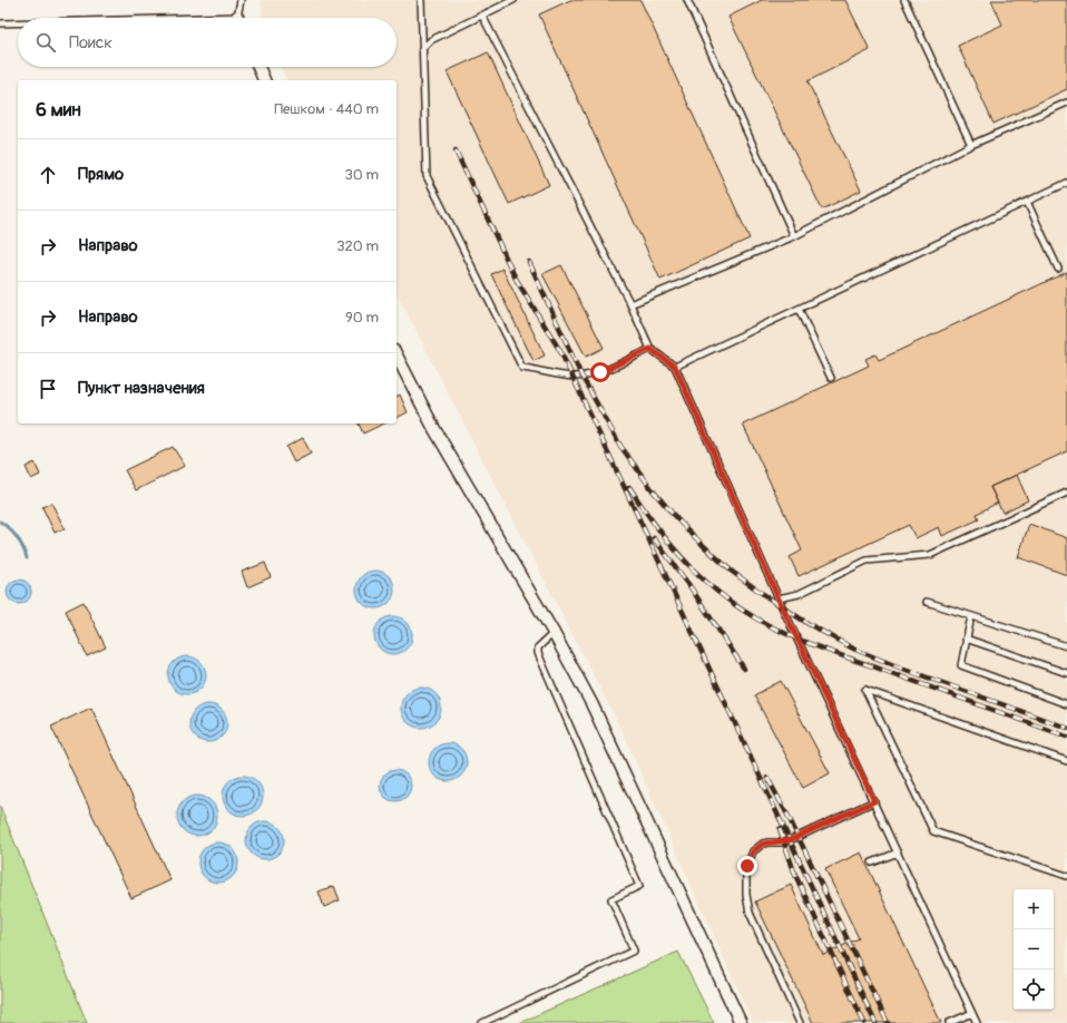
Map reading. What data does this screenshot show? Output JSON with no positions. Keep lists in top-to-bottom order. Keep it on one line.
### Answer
{"page":{"search":"Поиск","heading":["6 мин","Пешком · 440 m"],"list":[["Прямо","30 m"],["Направо","320 m"],["Направо","90 m"],"Пункт назначения"],"map_buttons":["+","−"]}}
